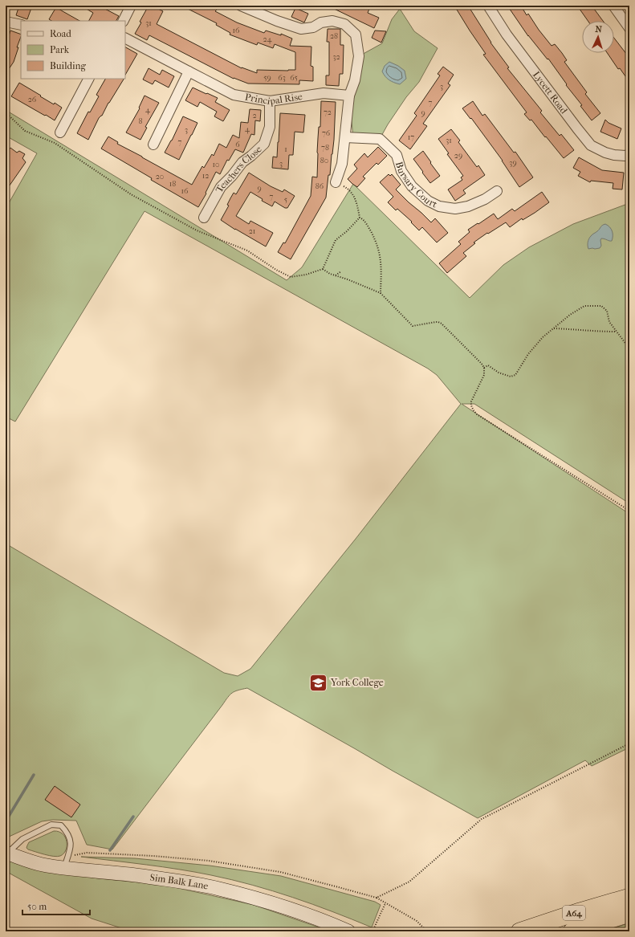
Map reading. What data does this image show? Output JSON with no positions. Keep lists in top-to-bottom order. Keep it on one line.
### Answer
{"streets":{"highway":["A64"],"street":["Lycett Road","Principal Rise","Teachers Close","Bursary Court","Sim Balk Lane"]},"crossings":[["Principal Rise","Teachers Close"]],"places":{"school or university":["York College"]},"house_numbers":["31","16","28","24","32","59","63","65","3","26","7","4","72","9","2","8","4","3","76","17","31","7","6","78","1","29","80","39","3","10","12","20","18","86","9","16","7","5","21"],"legend":["Road","Park","Building"],"scale_bar":"50 m","north":"top"}
